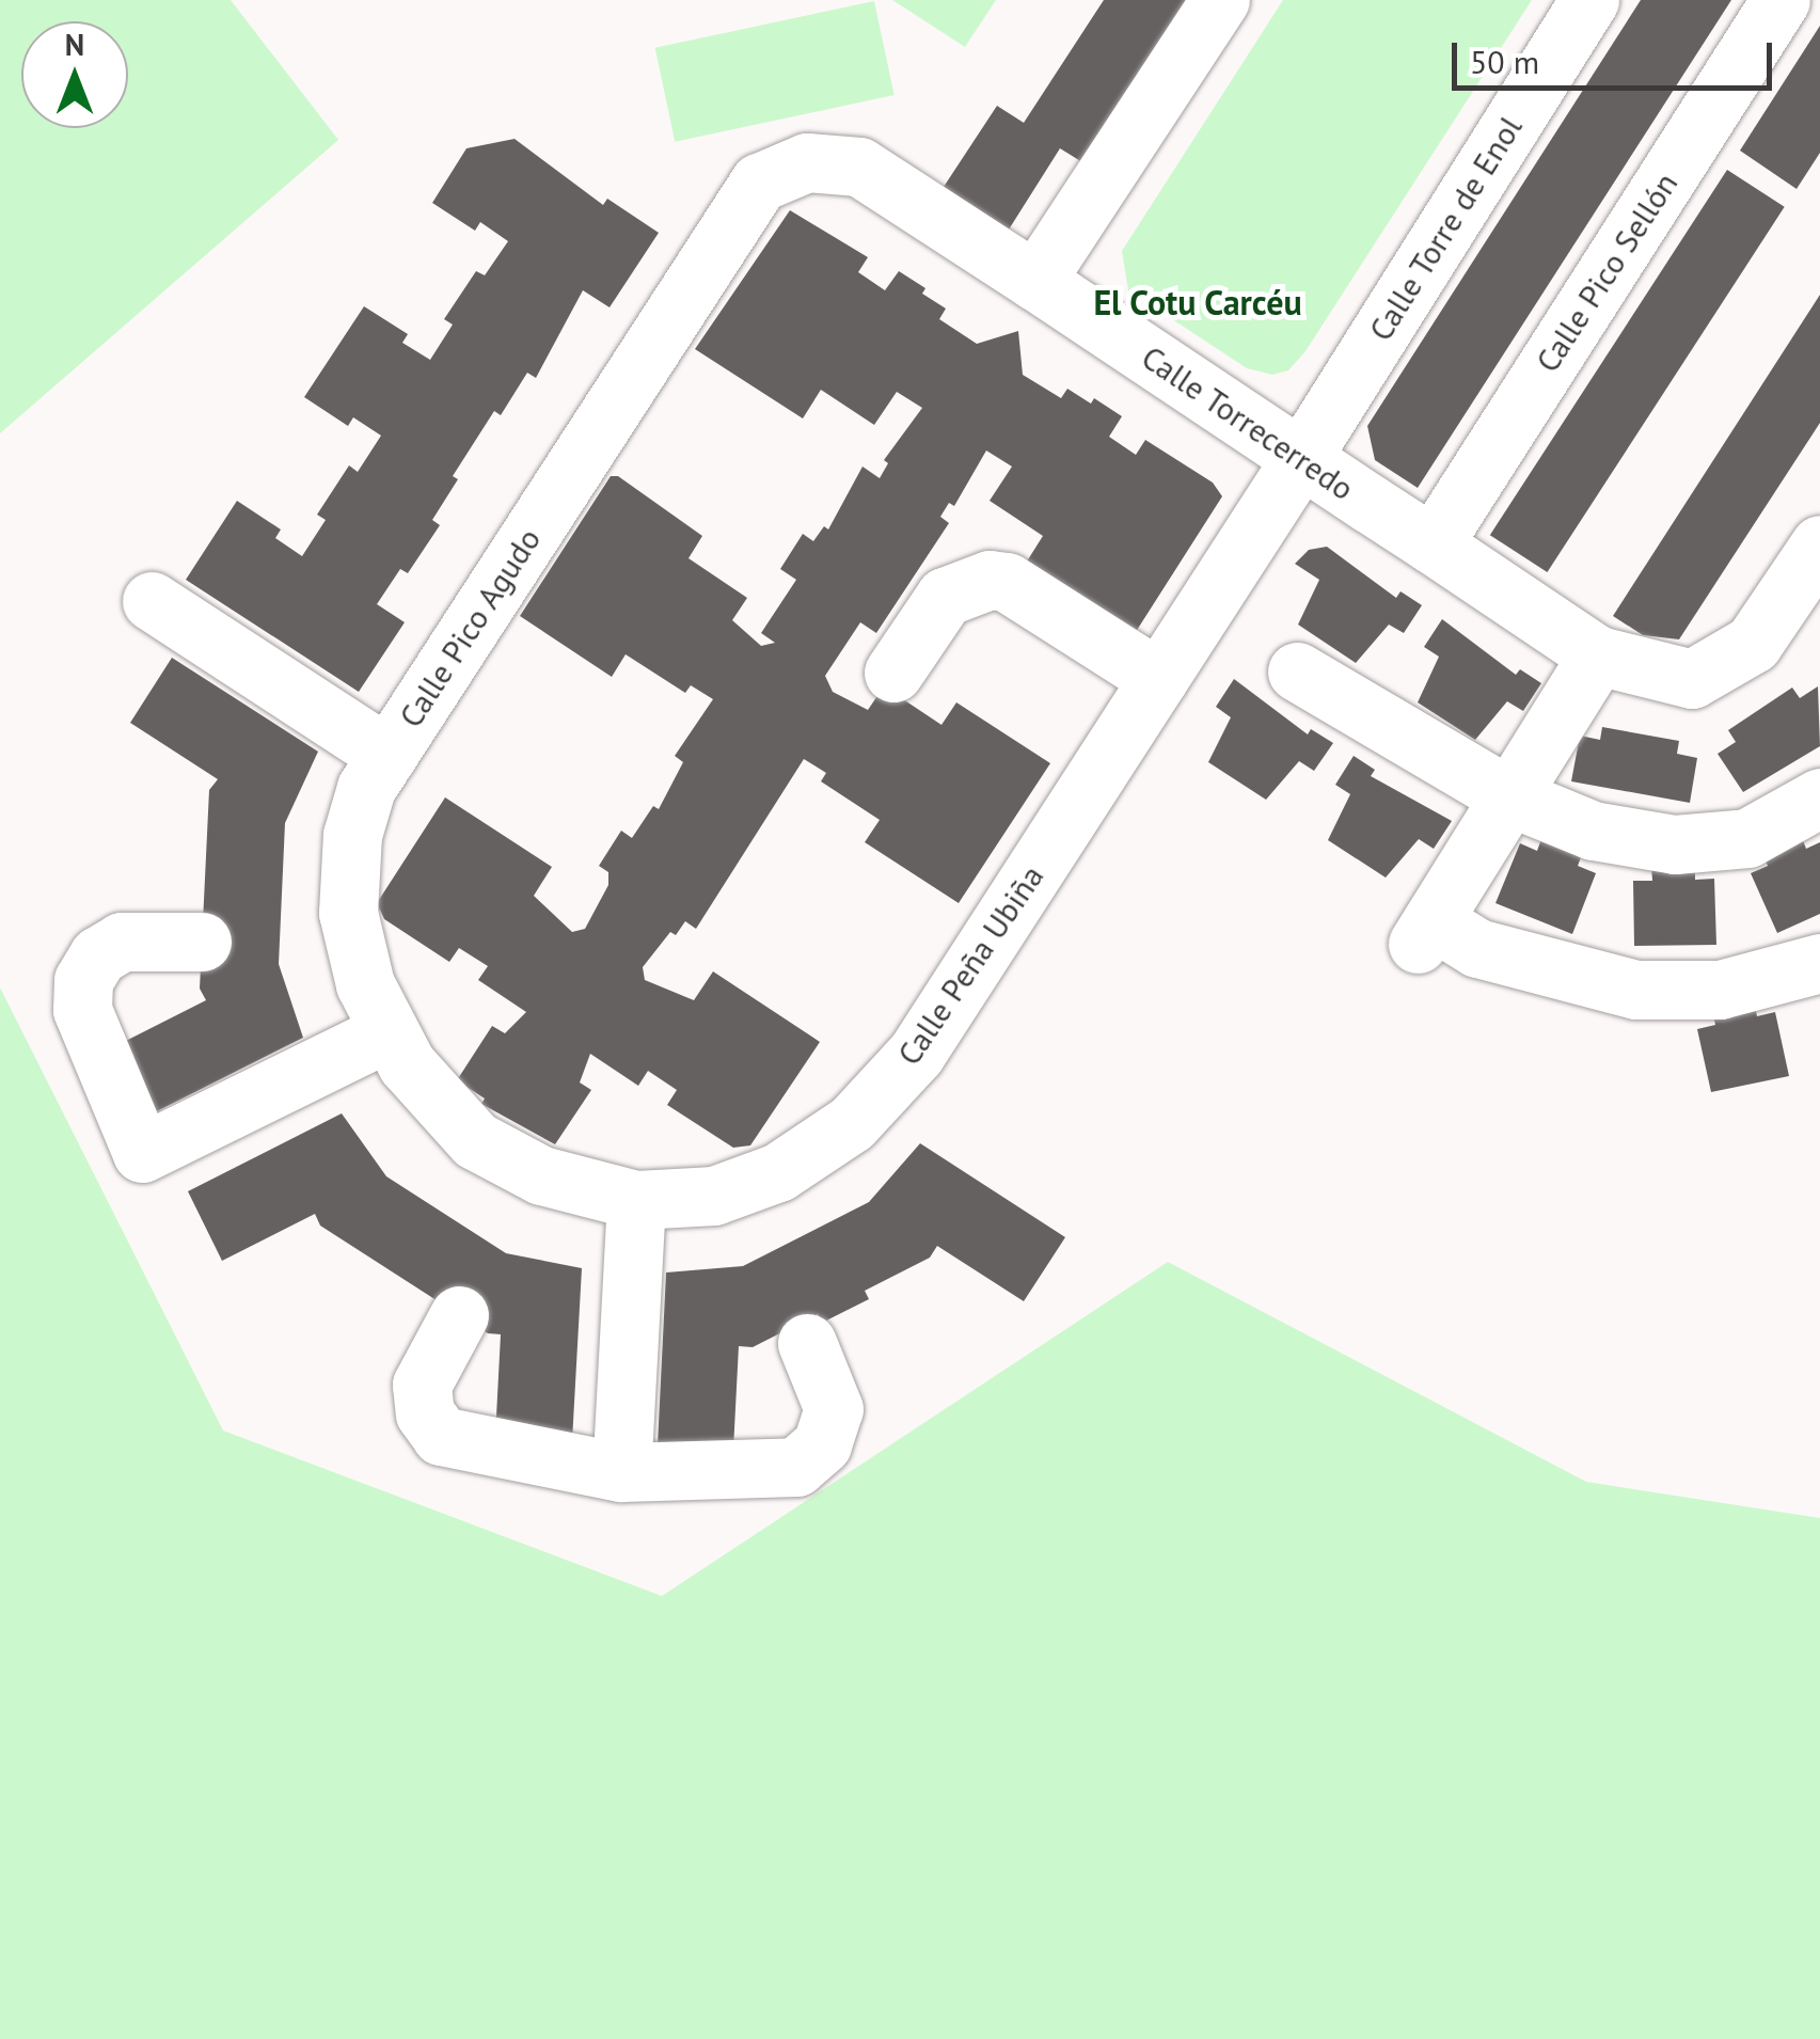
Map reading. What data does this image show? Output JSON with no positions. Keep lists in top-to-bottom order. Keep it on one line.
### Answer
{"streets":{"street":["Calle Torre de Enol","Calle Pico Sellón","Calle Torrecerredo","Calle Pico Agudo","Calle Peña Ubiña"]},"crossings":[["Calle Torre de Enol","Calle Torrecerredo"],["Calle Torre de Enol","Calle Peña Ubiña"],["Calle Pico Sellón","Calle Torrecerredo"],["Calle Torrecerredo","Calle Pico Agudo"],["Calle Torrecerredo","Calle Peña Ubiña"],["Calle Pico Agudo","Calle Peña Ubiña"]],"districts":["El Cotu Carcéu"],"scale_bar":"50 m","north":"top"}
